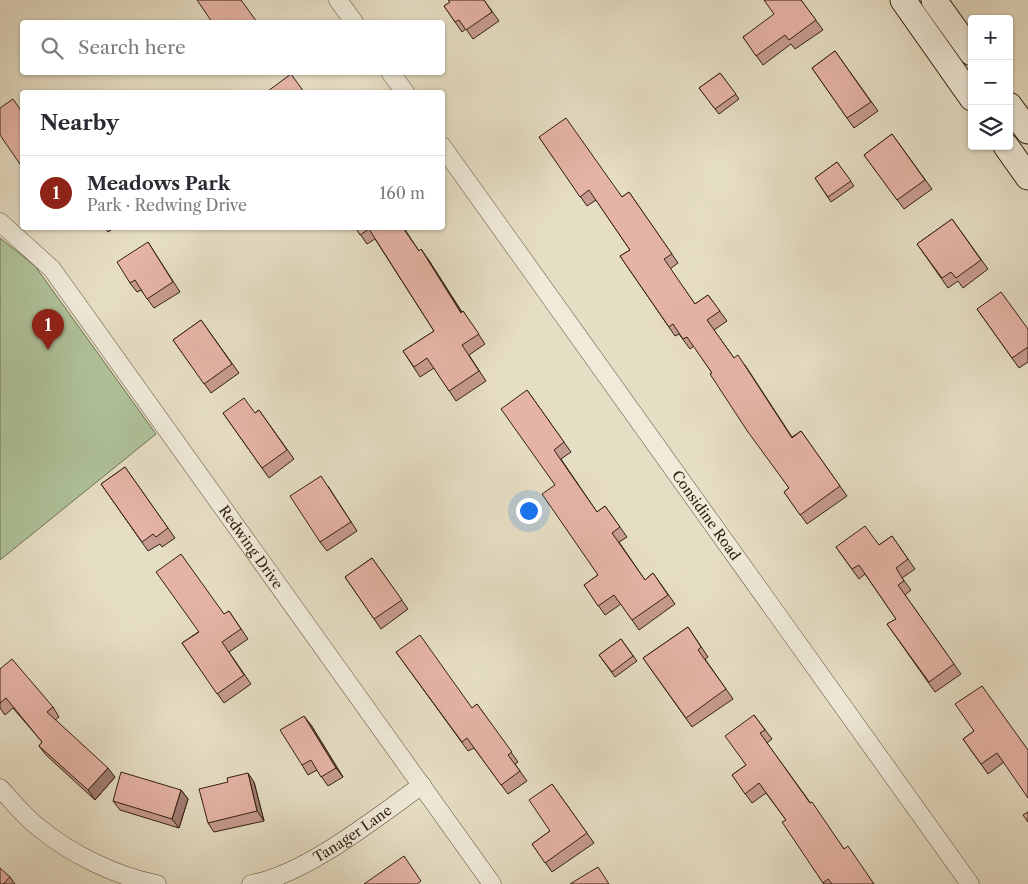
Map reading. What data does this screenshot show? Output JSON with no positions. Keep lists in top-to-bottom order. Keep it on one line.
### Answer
{"streets":{"street":["Considine Road","Redwing Drive","Tanager Lane"]},"crossings":[["Redwing Drive","Tanager Lane"]],"page":{"map_buttons":["+","−"],"search":"Search here","heading":"Nearby","list":[{"mark":"1","name":"Meadows Park","note":"Park · Redwing Drive","value":"160 m"}],"pins":"1"}}
